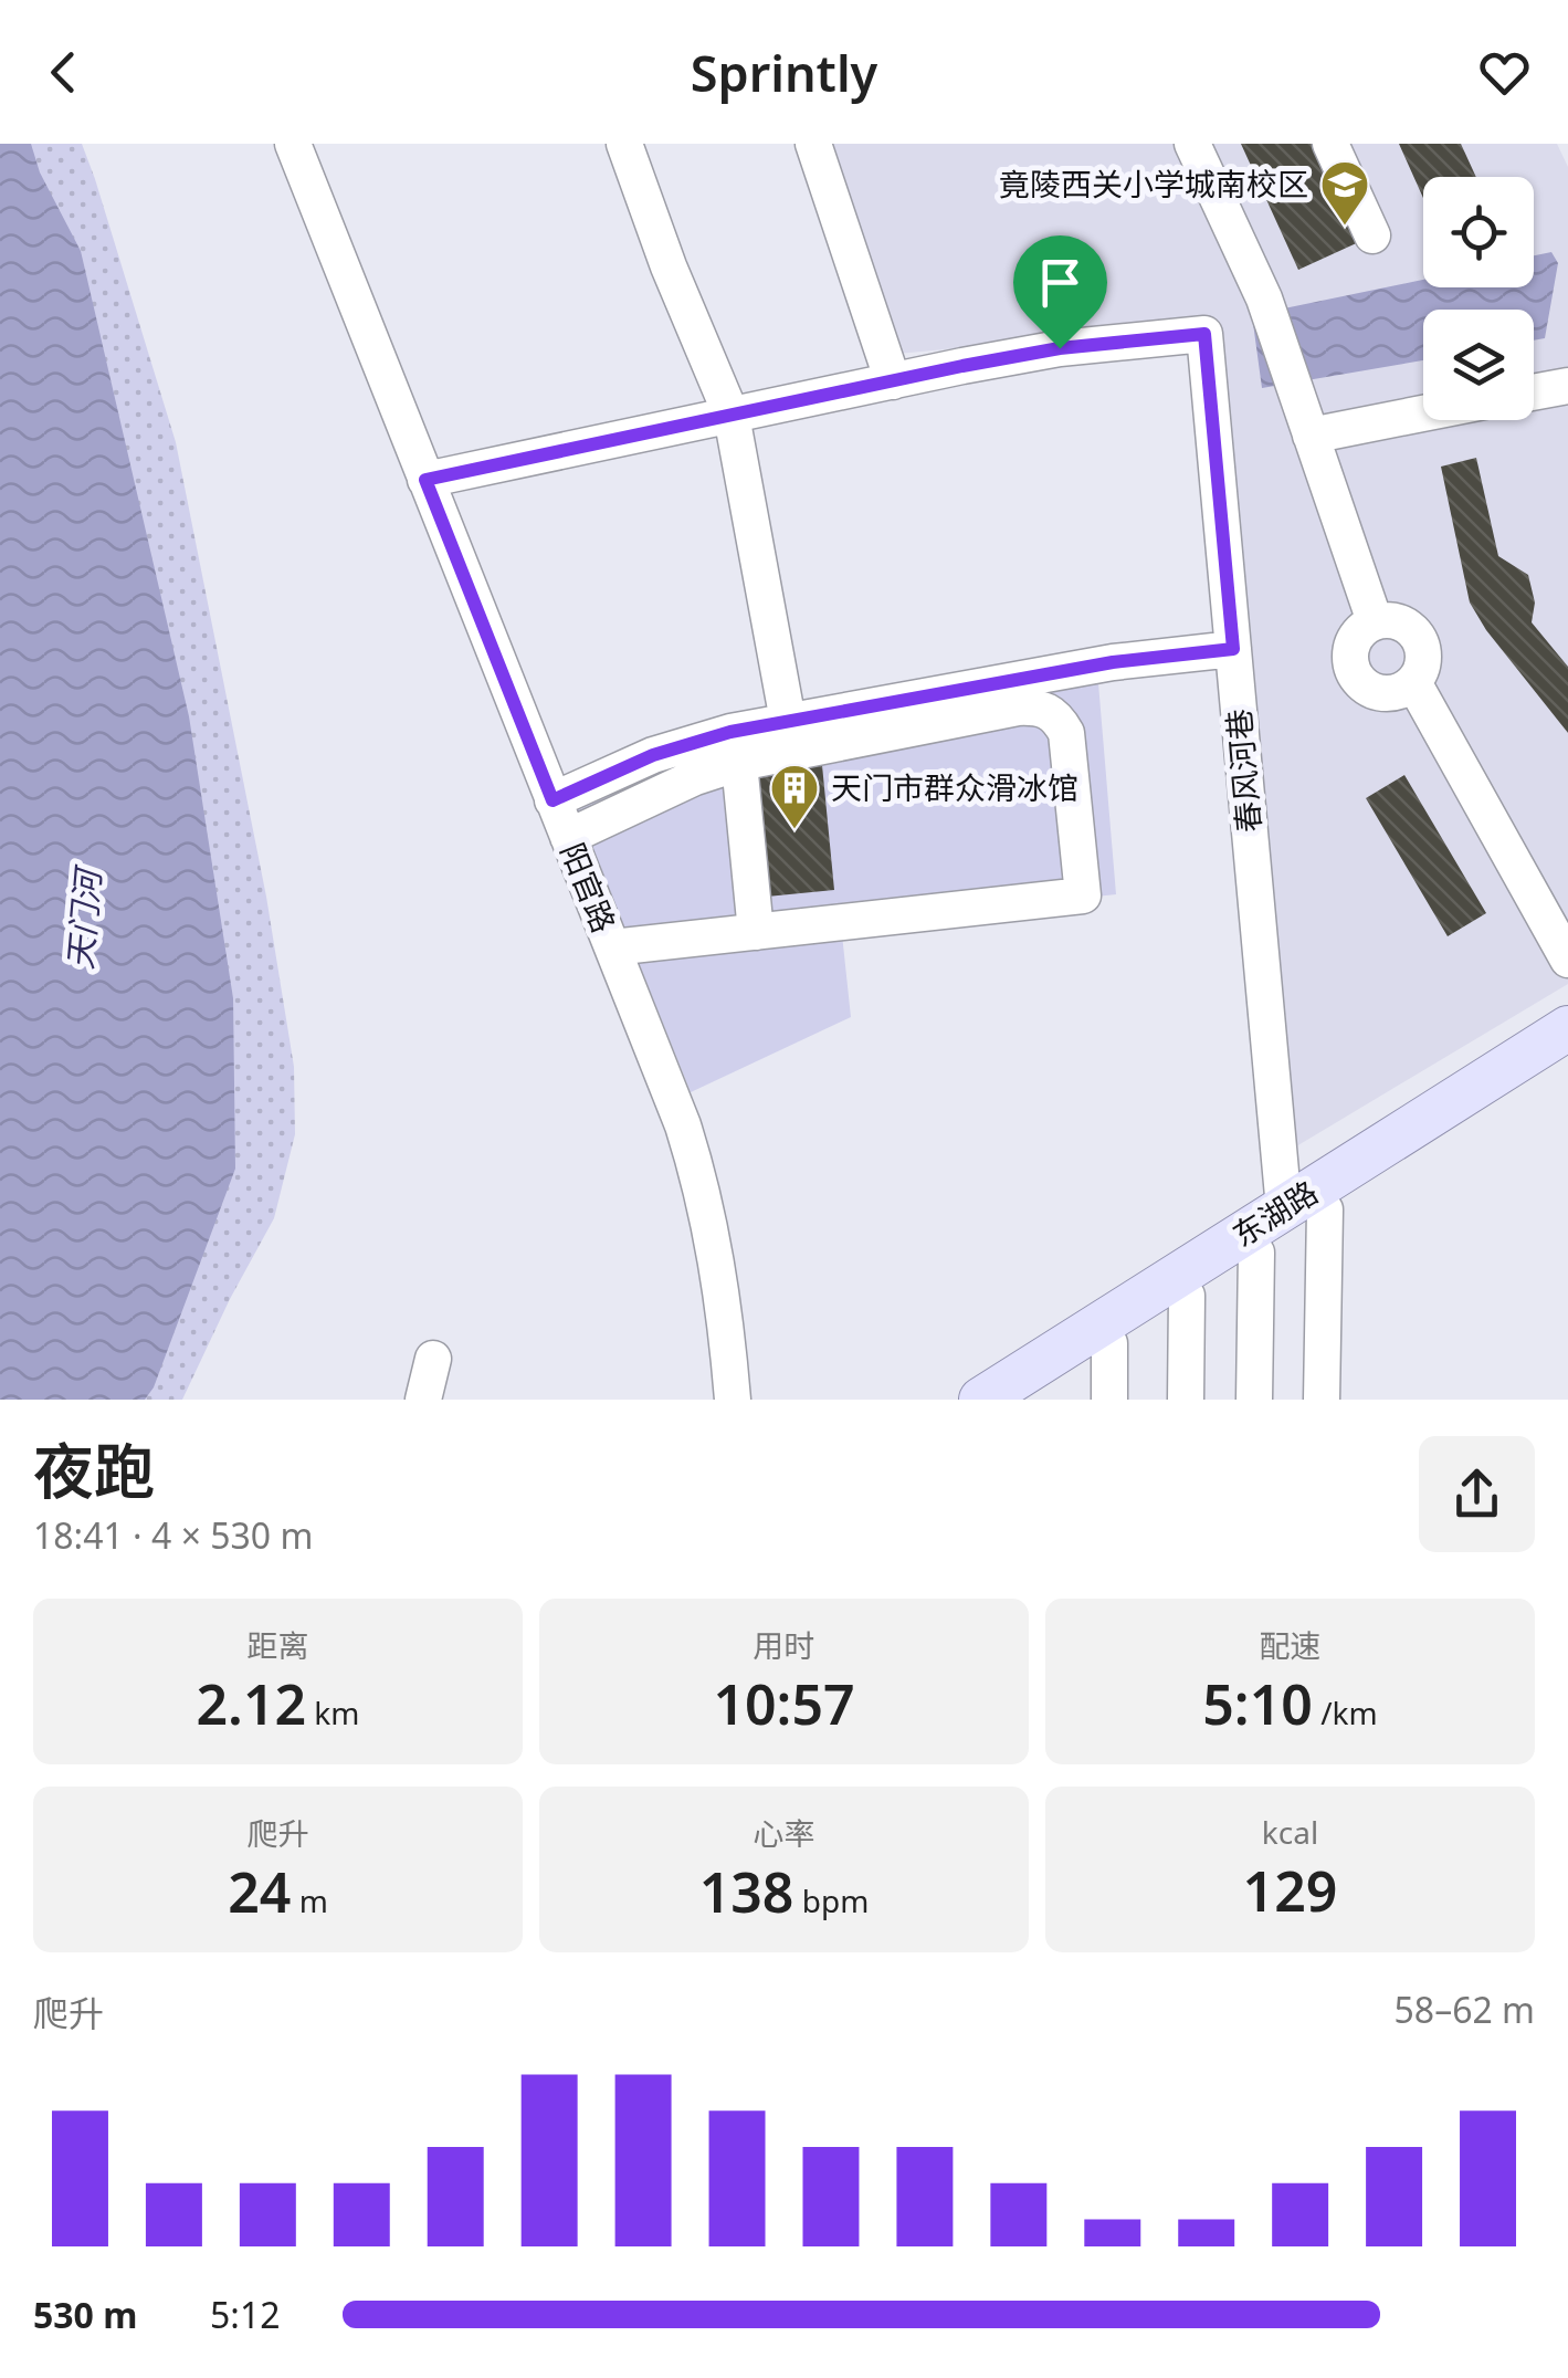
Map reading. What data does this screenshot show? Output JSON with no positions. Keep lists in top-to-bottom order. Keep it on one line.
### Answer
{"streets":{"main road":["东湖路"],"street":["春风河巷","阳官路"]},"crossings":[["春风河巷","东湖路"]],"water":["天门河"],"places":{"school or university":["竟陵西关小学城南校区"],"building":["天门市群众滑冰馆"]},"page":{"header":"Sprintly","heading":["夜跑","18:41 · 4 × 530 m"],"stats":[["距离","2.12 km"],["用时","10:57"],["配速","5:10 /km"],["爬升","24 m"],["心率","138 bpm"],["kcal","129"]],"chart":["爬升","58–62 m"],"list":[{"name":"530 m","note":"5:12"}]}}
